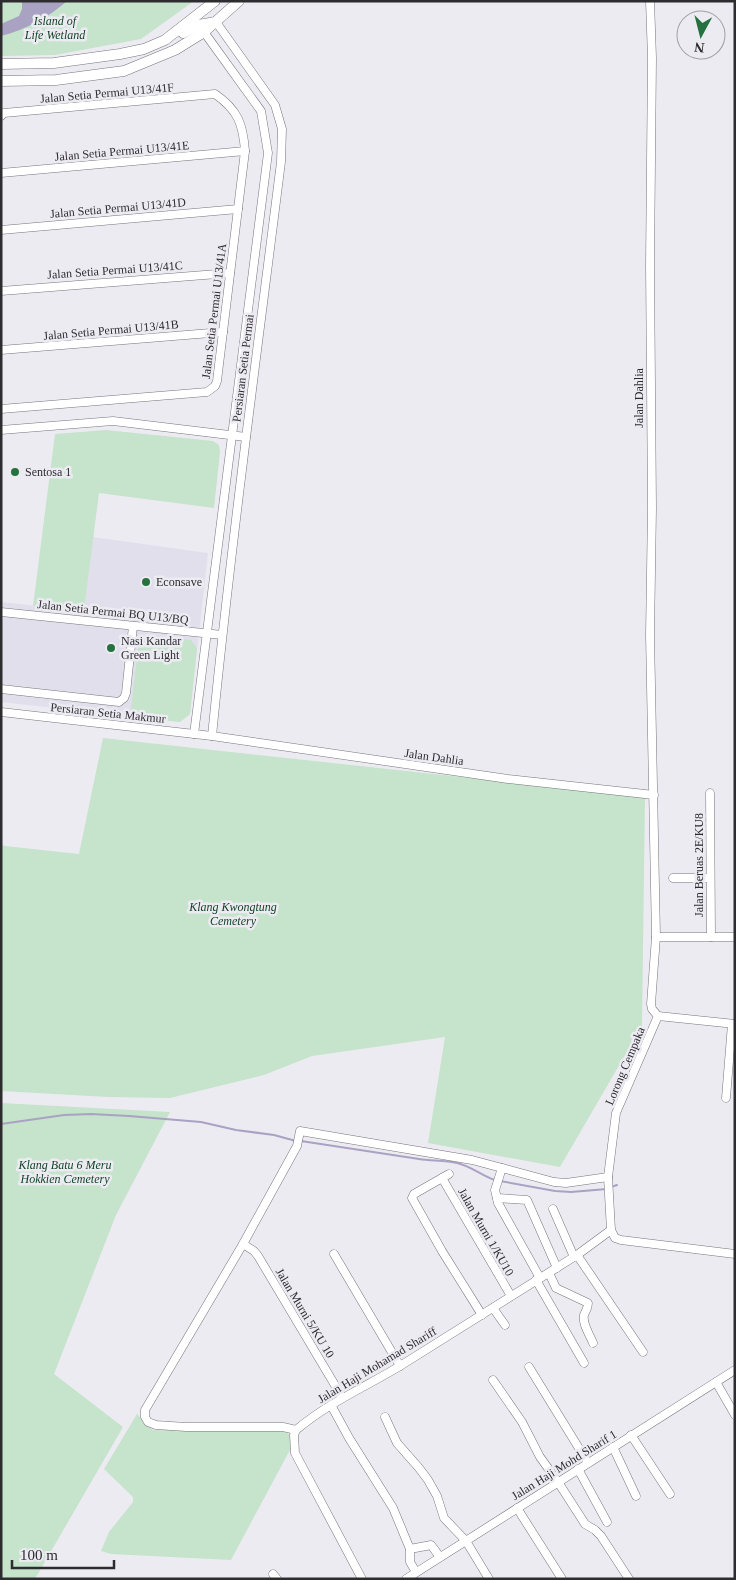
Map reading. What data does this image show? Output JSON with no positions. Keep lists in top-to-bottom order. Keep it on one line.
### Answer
{"streets":{"street":["Jalan Setia Permai U13/41F","Jalan Setia Permai U13/41E","Jalan Setia Permai U13/41D","Jalan Setia Permai U13/41C","Jalan Setia Permai U13/41A","Jalan Setia Permai U13/41B","Persiaran Setia Permai","Jalan Dahlia","Jalan Setia Permai BQ U13/BQ","Persiaran Setia Makmur","Jalan Beruas 2E/KU8","Lorong Cempaka","Jalan Murni 1/KU10","Jalan Murni 5/KU 10","Jalan Haji Mohamad Shariff","Jalan Haji Mohd Sharif 1"]},"crossings":[["Jalan Setia Permai U13/41F","Jalan Setia Permai U13/41A"],["Jalan Setia Permai U13/41E","Jalan Setia Permai U13/41A"],["Jalan Setia Permai U13/41D","Jalan Setia Permai U13/41A"],["Jalan Setia Permai U13/41C","Jalan Setia Permai U13/41A"],["Jalan Setia Permai U13/41A","Jalan Setia Permai U13/41B"],["Persiaran Setia Permai","Jalan Dahlia"],["Persiaran Setia Permai","Jalan Setia Permai BQ U13/BQ"],["Persiaran Setia Permai","Persiaran Setia Makmur"],["Jalan Dahlia","Persiaran Setia Makmur"],["Jalan Dahlia","Lorong Cempaka"],["Lorong Cempaka","Jalan Haji Mohamad Shariff"],["Jalan Murni 1/KU10","Jalan Haji Mohamad Shariff"],["Jalan Murni 5/KU 10","Jalan Haji Mohamad Shariff"]],"parks":["Island of Life Wetland","Klang Kwongtung Cemetery","Klang Batu 6 Meru Hokkien Cemetery"],"places":["Sentosa 1","Econsave","Nasi Kandar Green Light"],"scale_bar":"100 m","north":"bottom"}
